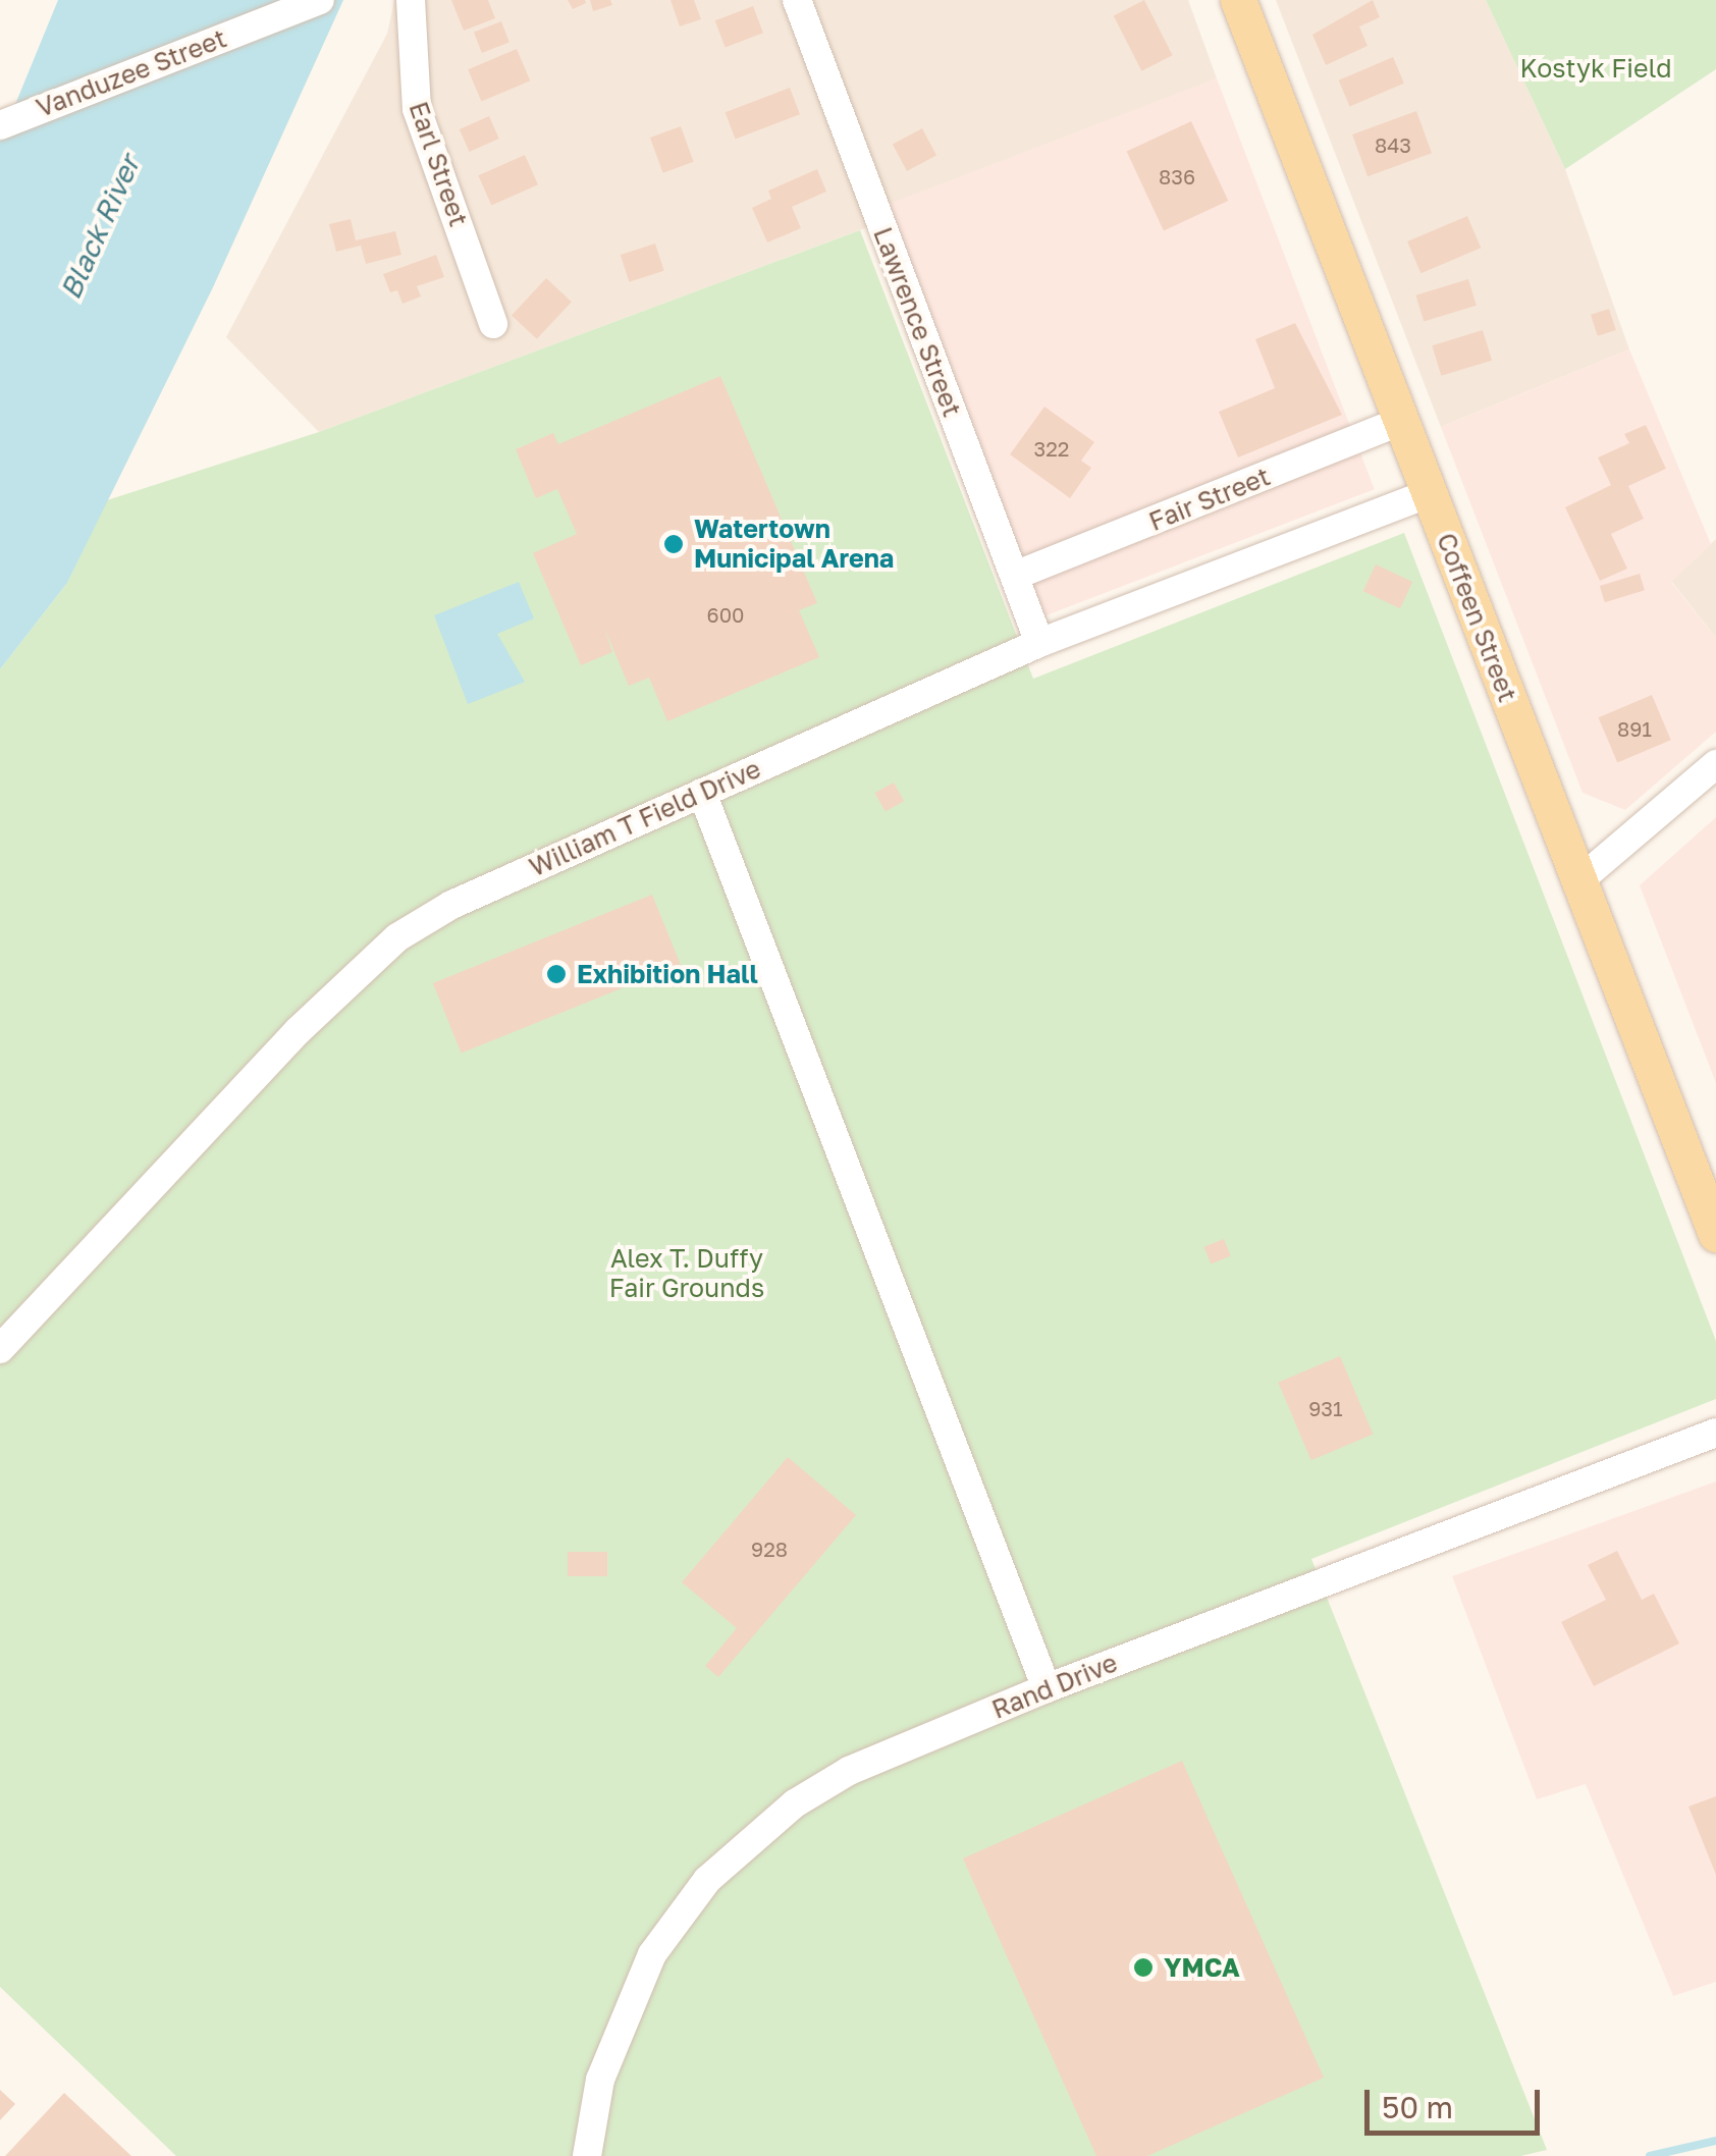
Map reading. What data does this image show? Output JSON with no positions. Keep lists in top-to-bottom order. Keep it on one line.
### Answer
{"streets":{"main road":["Coffeen Street"],"street":["Vanduzee Street","Earl Street","Lawrence Street","Fair Street","William T Field Drive","Rand Drive"]},"crossings":[["Lawrence Street","Fair Street"],["Lawrence Street","William T Field Drive"],["Fair Street","Coffeen Street"],["Coffeen Street","William T Field Drive"]],"water":["Black River"],"parks":["Kostyk Field","Alex T. Duffy Fair Grounds"],"places":["Watertown Municipal Arena","Exhibition Hall","YMCA"],"house_numbers":["843","836","322","600","891","931","928"],"scale_bar":"50 m"}
